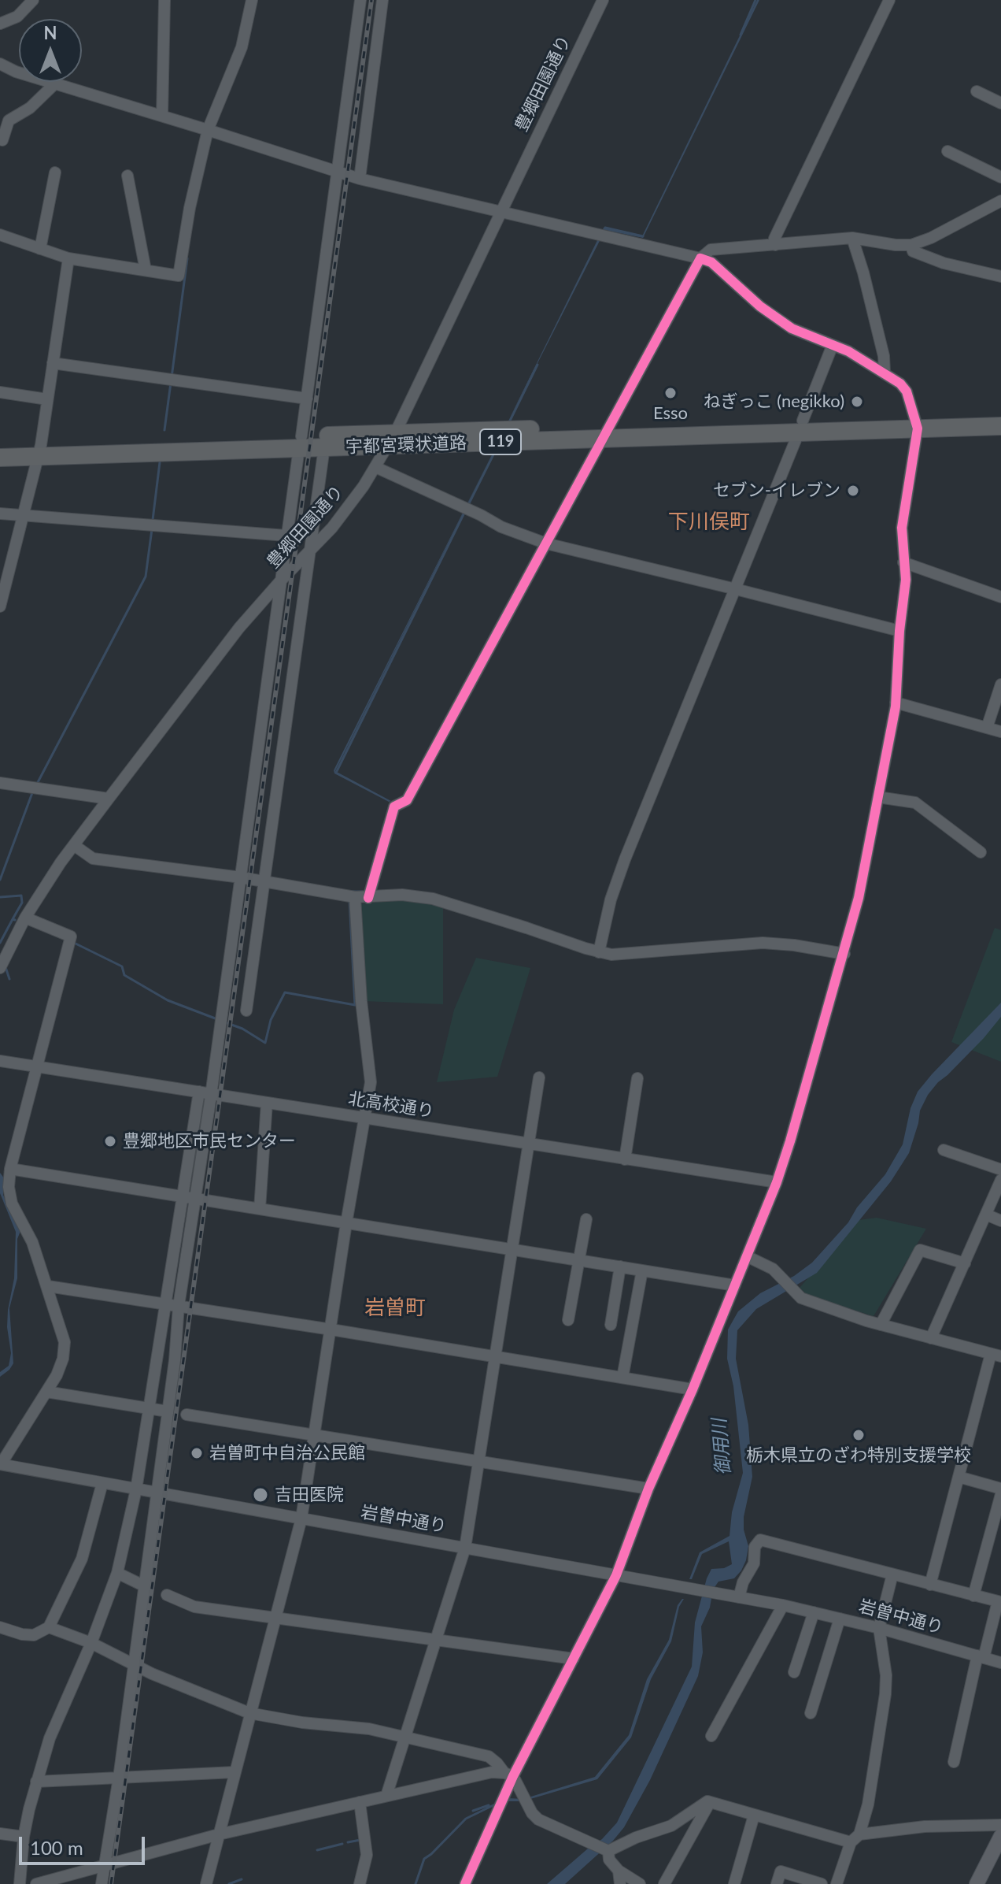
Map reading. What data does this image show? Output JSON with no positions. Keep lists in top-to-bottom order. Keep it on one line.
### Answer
{"streets":{"highway":["119","宇都宮環状道路"],"street":["豊郷田園通り","北高校通り","岩曽中通り"]},"crossings":[["豊郷田園通り","宇都宮環状道路"]],"districts":["下川俣町","岩曽町"],"water":["御用川"],"places":["Esso","ねぎっこ (negikko)","セブン-イレブン","豊郷地区市民センター","栃木県立のざわ特別支援学校","岩曽町中自治公民館","吉田医院"],"scale_bar":"100 m","north":"top"}
